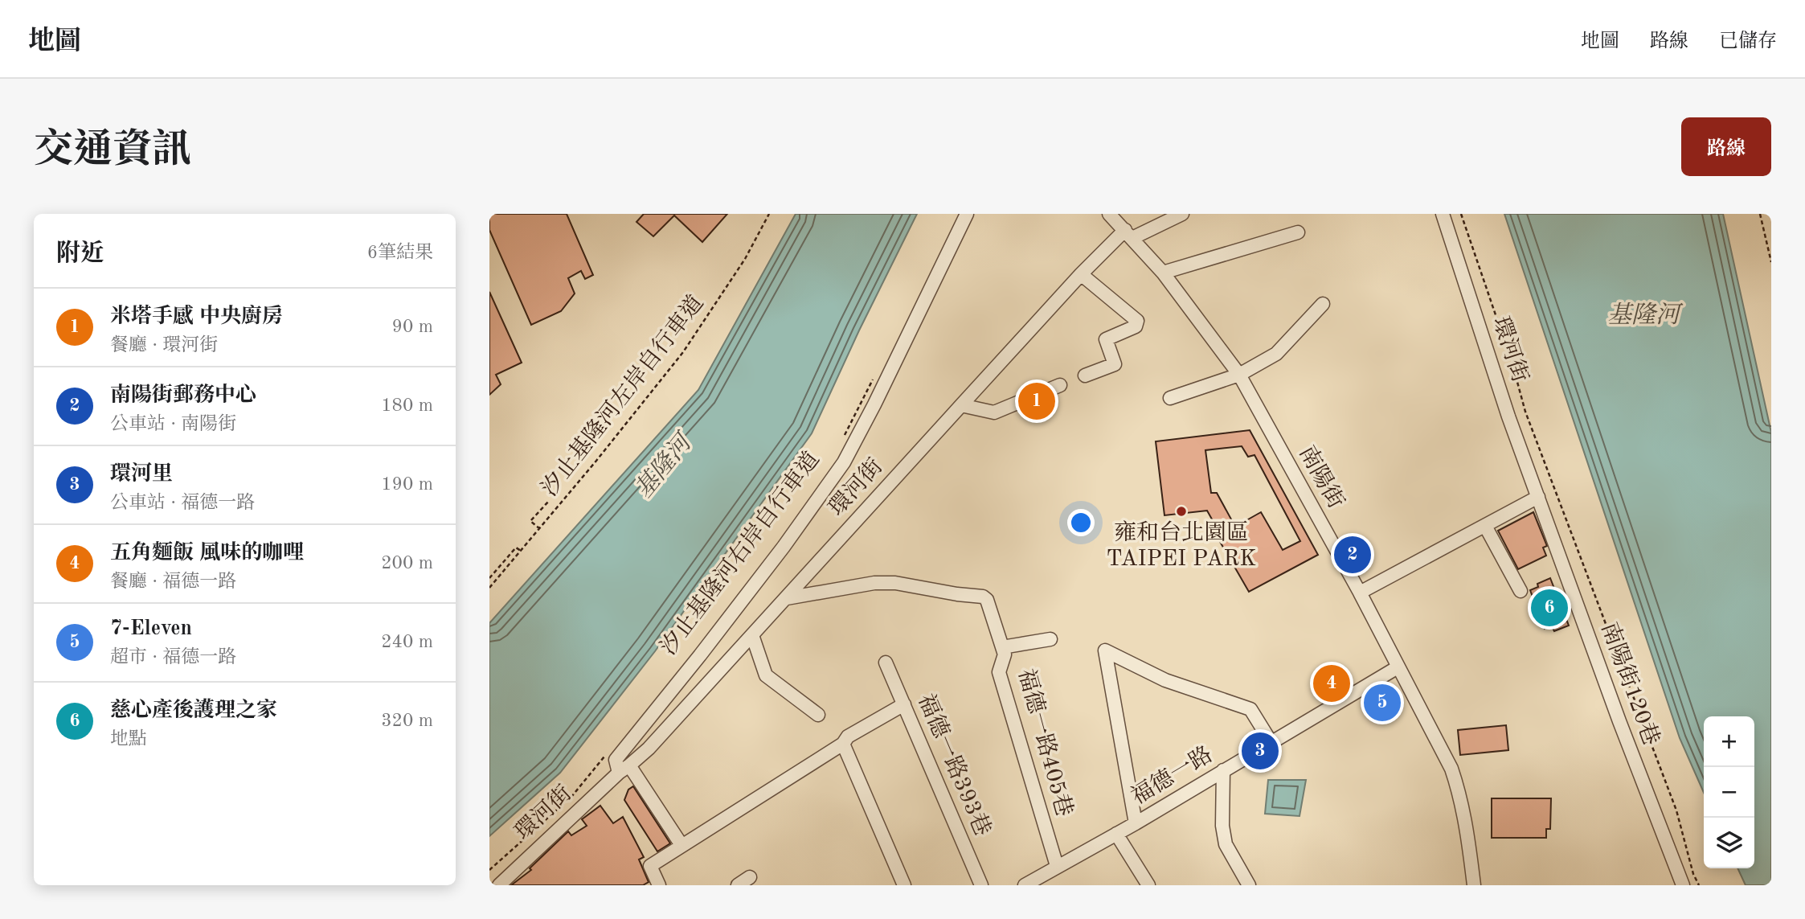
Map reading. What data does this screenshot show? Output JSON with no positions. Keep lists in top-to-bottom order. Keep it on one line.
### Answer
{"streets":{"street":["環河街","南陽街","南陽街120巷","福德一路405巷","福德一路393巷","福德一路"],"path":["汐止基隆河左岸自行車道","汐止基隆河右岸自行車道"]},"crossings":[["環河街","南陽街"],["環河街","南陽街120巷"],["環河街","福德一路405巷"],["南陽街","福德一路"],["福德一路405巷","福德一路"]],"water":["基隆河"],"places":["雍和台北園區 TAIPEI PARK"],"page":{"header":"地圖","nav":["地圖","路線","已儲存"],"title":"交通資訊","buttons":"路線","heading":["附近","6筆結果"],"list":[{"mark":"1","name":"米塔手感 中央廚房","note":"餐廳 · 環河街","value":"90 m"},{"mark":"2","name":"南陽街郵務中心","note":"公車站 · 南陽街","value":"180 m"},{"mark":"3","name":"環河里","note":"公車站 · 福德一路","value":"190 m"},{"mark":"4","name":"五角麵飯 風味的咖哩","note":"餐廳 · 福德一路","value":"200 m"},{"mark":"5","name":"7-Eleven","note":"超市 · 福德一路","value":"240 m"},{"mark":"6","name":"慈心產後護理之家","note":"地點","value":"320 m"}],"pins":["1","2","6","4","5","3"],"map_buttons":["+","−"]}}
